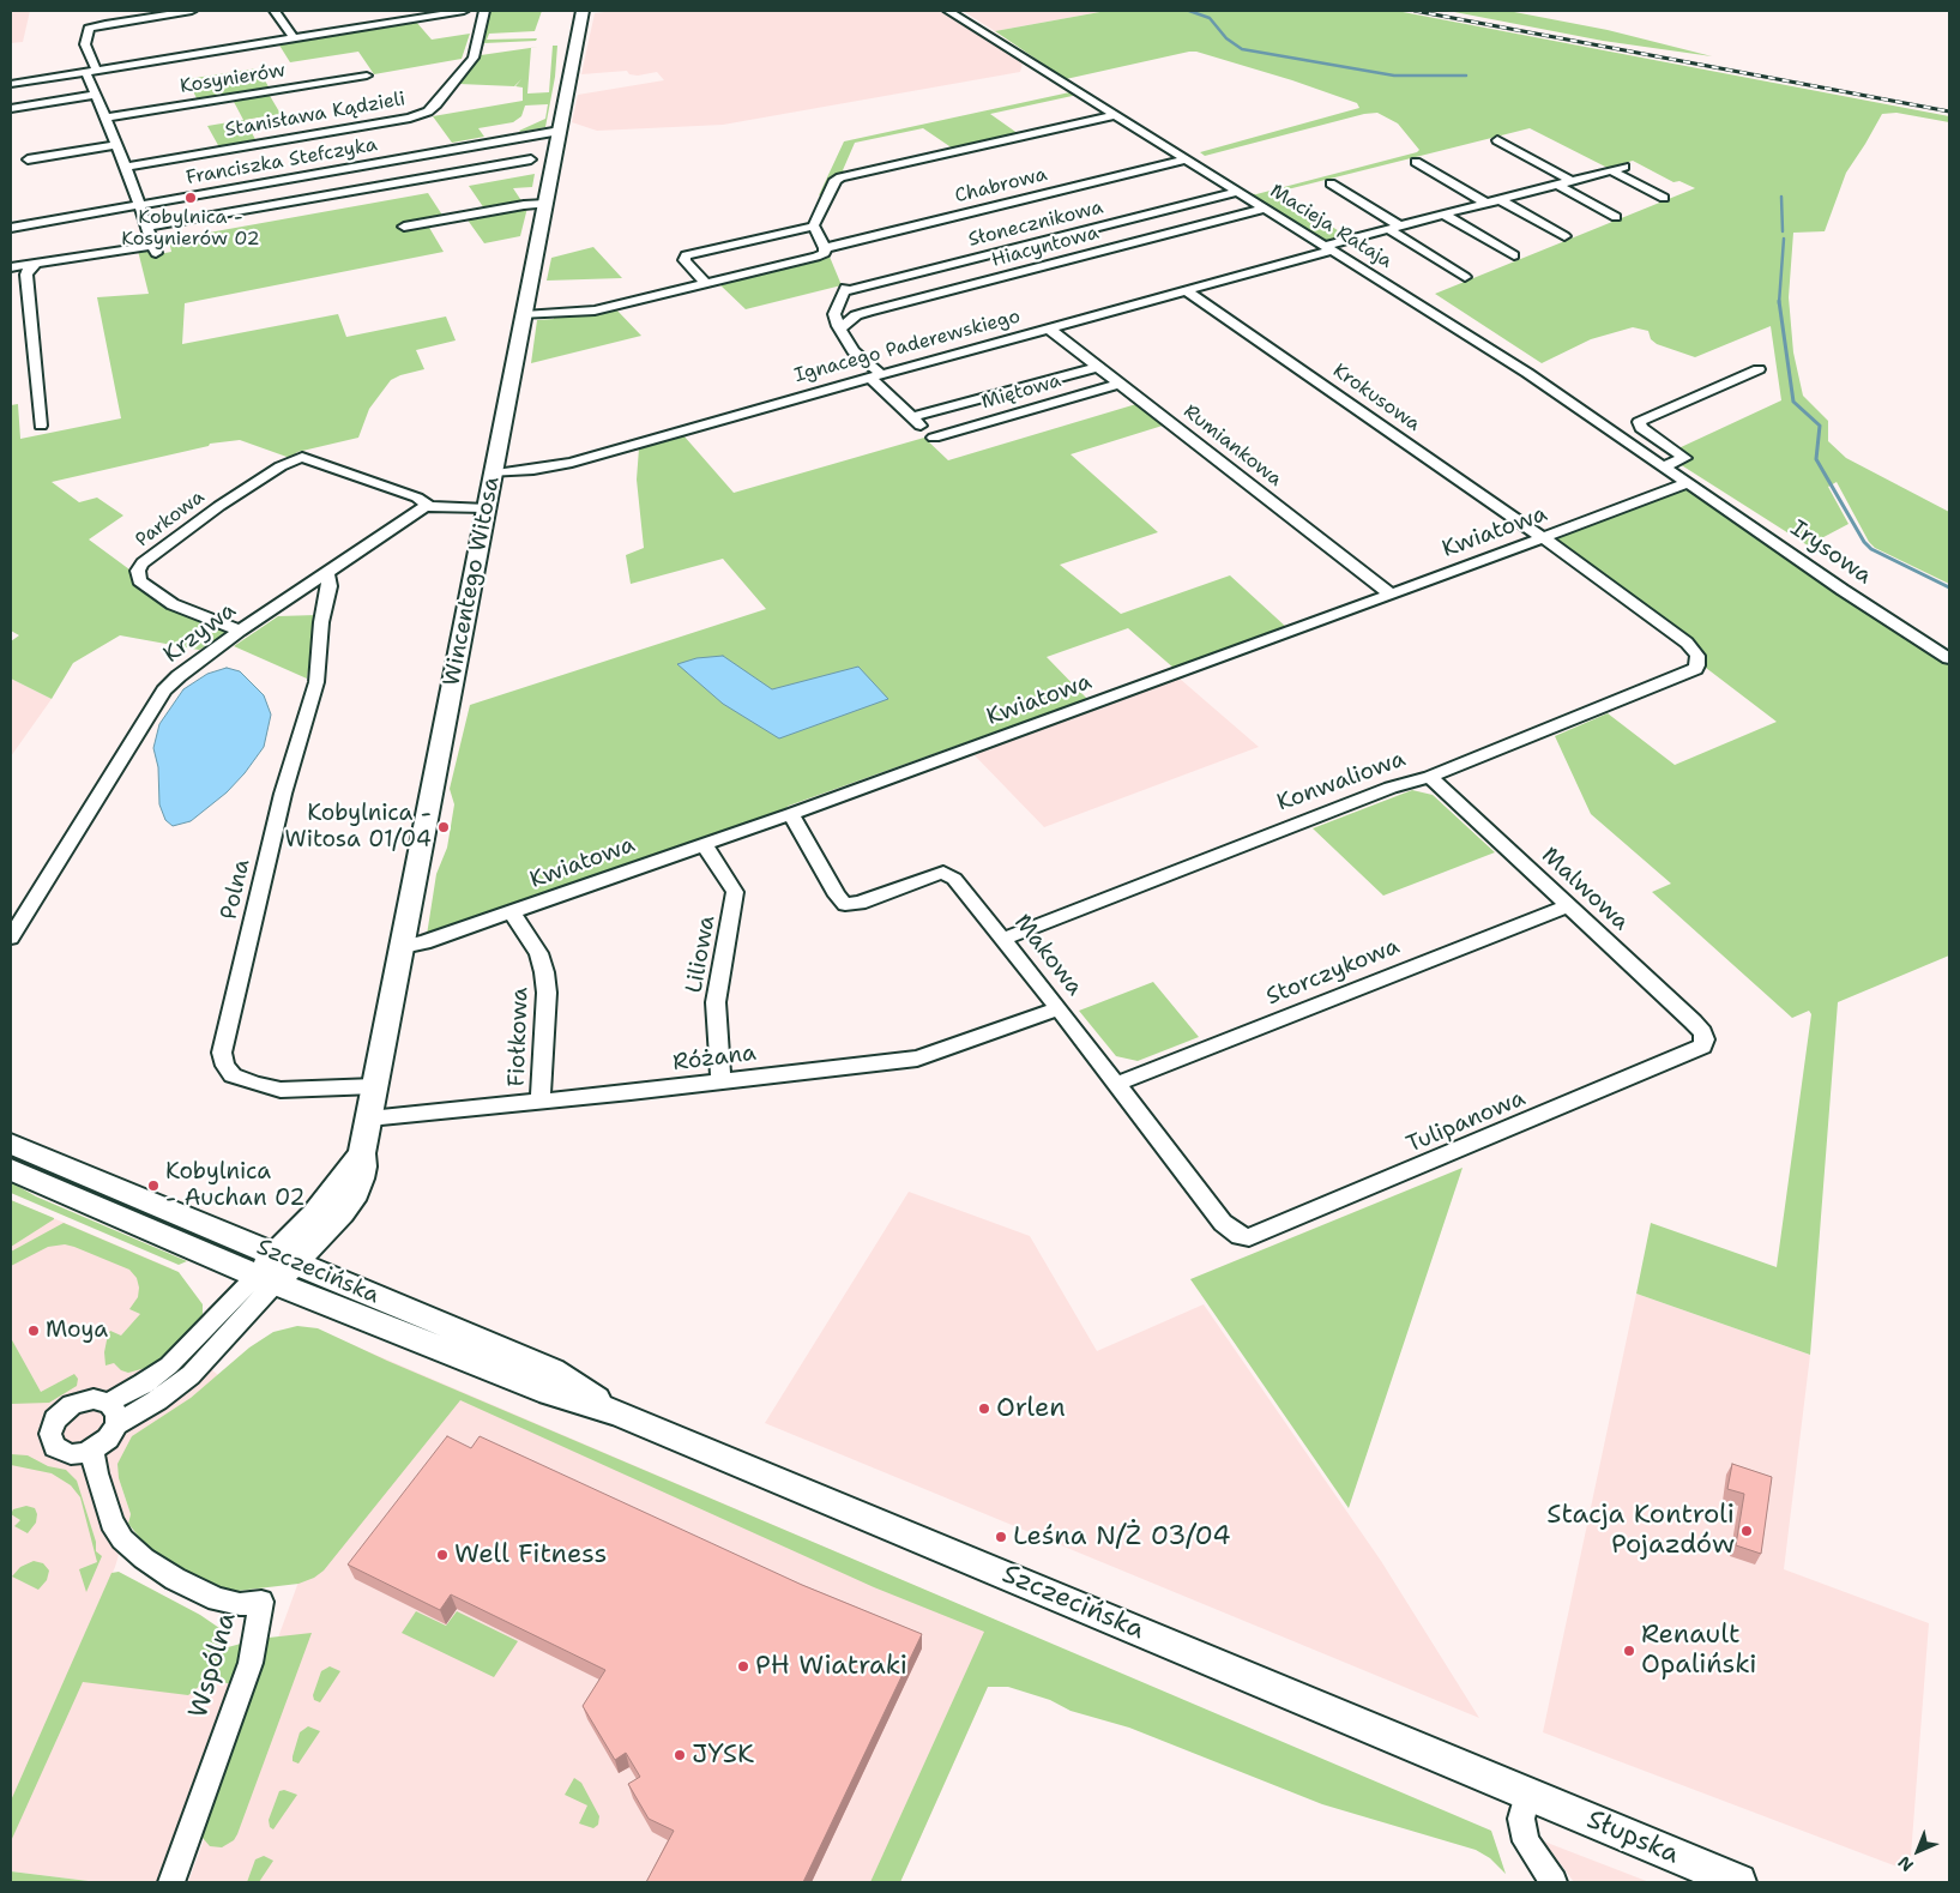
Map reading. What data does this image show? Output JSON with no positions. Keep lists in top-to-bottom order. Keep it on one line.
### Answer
{"streets":{"street":["Kosynierów","Stanisława Kądzieli","Franciszka Stefczyka","Chabrowa","Słonecznikowa","Macieja Rataja","Hiacyntowa","Ignacego Paderewskiego","Miętowa","Krokusowa","Rumiankowa","Parkowa","Kwiatowa","Irysowa","Wincentego Witosa","Krzywa","Konwaliowa","Polna","Malwowa","Liliowa","Makowa","Storczykowa","Fiołkowa","Różana","Tulipanowa","Szczecińska","Wspólna","Słupska"]},"crossings":[["Franciszka Stefczyka","Wincentego Witosa"],["Chabrowa","Macieja Rataja"],["Chabrowa","Wincentego Witosa"],["Słonecznikowa","Macieja Rataja"],["Słonecznikowa","Hiacyntowa"],["Macieja Rataja","Hiacyntowa"],["Macieja Rataja","Ignacego Paderewskiego"],["Macieja Rataja","Kwiatowa"],["Macieja Rataja","Irysowa"],["Ignacego Paderewskiego","Krokusowa"],["Ignacego Paderewskiego","Rumiankowa"],["Ignacego Paderewskiego","Wincentego Witosa"],["Miętowa","Rumiankowa"],["Krokusowa","Kwiatowa"],["Krokusowa","Konwaliowa"],["Rumiankowa","Kwiatowa"],["Parkowa","Krzywa"],["Kwiatowa","Irysowa"],["Kwiatowa","Wincentego Witosa"],["Kwiatowa","Liliowa"],["Kwiatowa","Makowa"],["Kwiatowa","Fiołkowa"],["Wincentego Witosa","Polna"],["Wincentego Witosa","Różana"],["Wincentego Witosa","Szczecińska"],["Krzywa","Polna"],["Konwaliowa","Malwowa"],["Konwaliowa","Makowa"],["Malwowa","Storczykowa"],["Malwowa","Tulipanowa"],["Liliowa","Różana"],["Makowa","Storczykowa"],["Makowa","Różana"],["Makowa","Tulipanowa"],["Fiołkowa","Różana"],["Szczecińska","Słupska"]],"places":["Kobylnica - Kosynierów 02","Kobylnica - Witosa 01/04","Kobylnica - Auchan 02","Moya","Orlen","Stacja Kontroli Pojazdów","Leśna N/Ż 03/04","Well Fitness","Renault Opaliński","PH Wiatraki","JYSK"],"north":"bottom left"}
